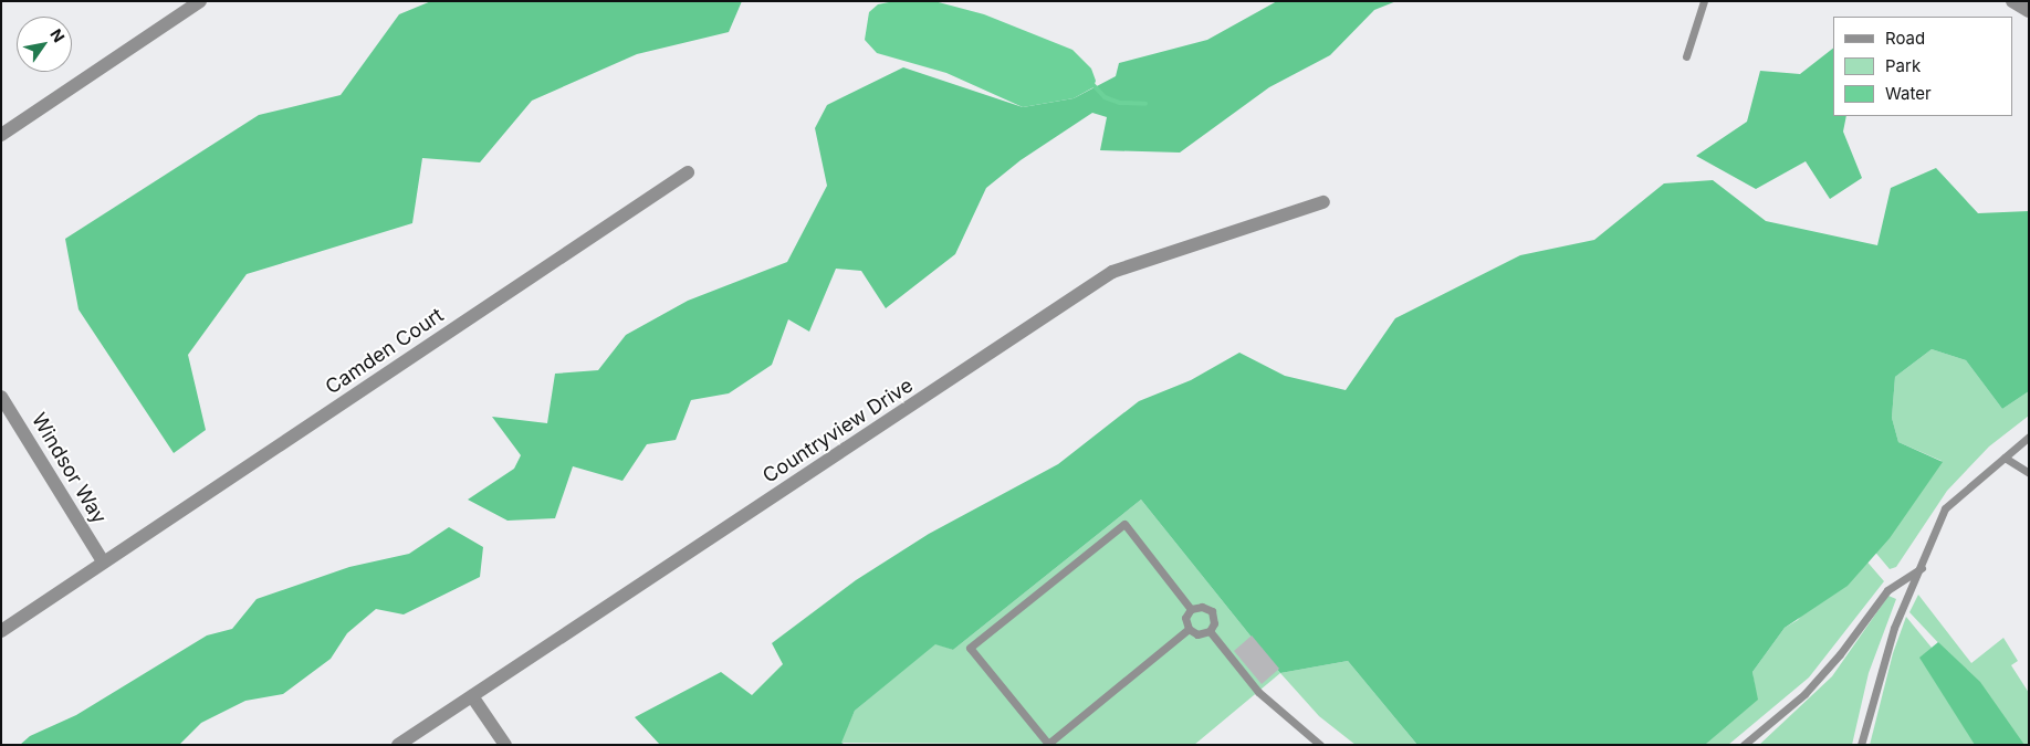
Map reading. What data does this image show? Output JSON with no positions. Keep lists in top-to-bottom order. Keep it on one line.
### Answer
{"streets":{"street":["Camden Court","Countryview Drive","Windsor Way"]},"crossings":[["Camden Court","Windsor Way"]],"legend":["Road","Park","Water"],"north":"top right"}
